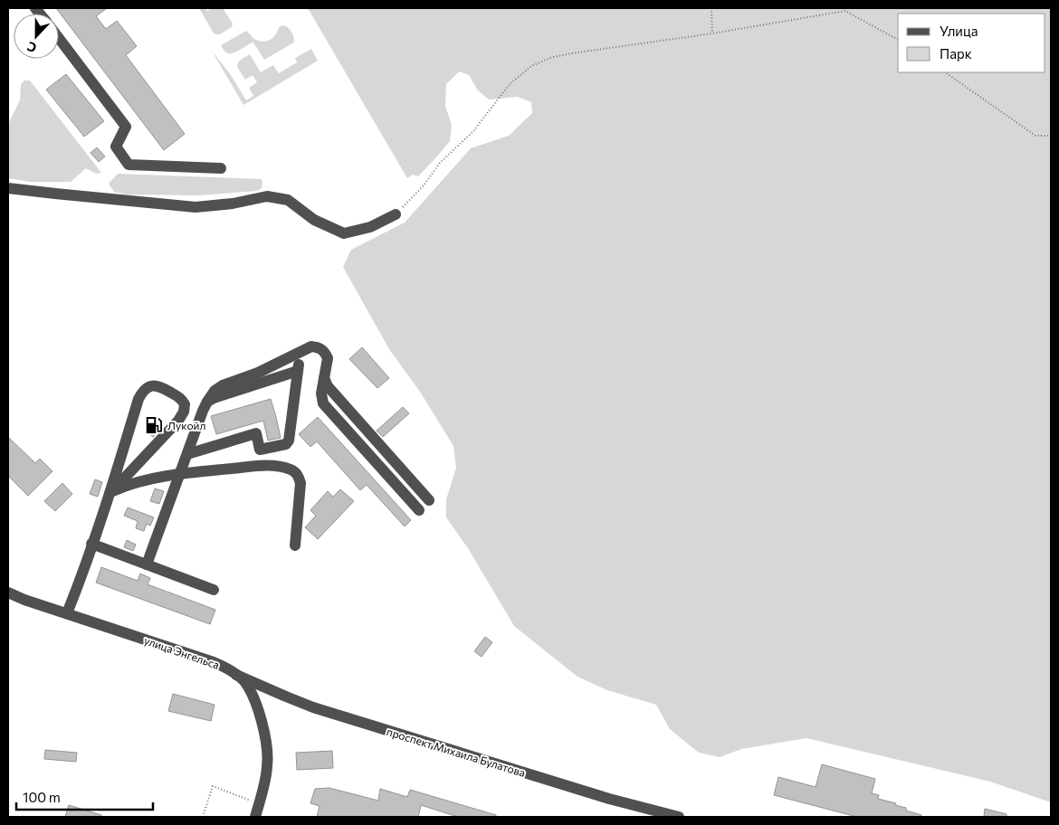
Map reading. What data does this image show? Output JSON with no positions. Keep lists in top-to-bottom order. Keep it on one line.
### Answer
{"streets":{"street":["улица Энгельса","проспект Михаила Булатова"]},"crossings":[["улица Энгельса","проспект Михаила Булатова"]],"places":{"fuel station":["Лукойл"]},"legend":["Улица","Парк"],"scale_bar":"100 m","north":"bottom"}
